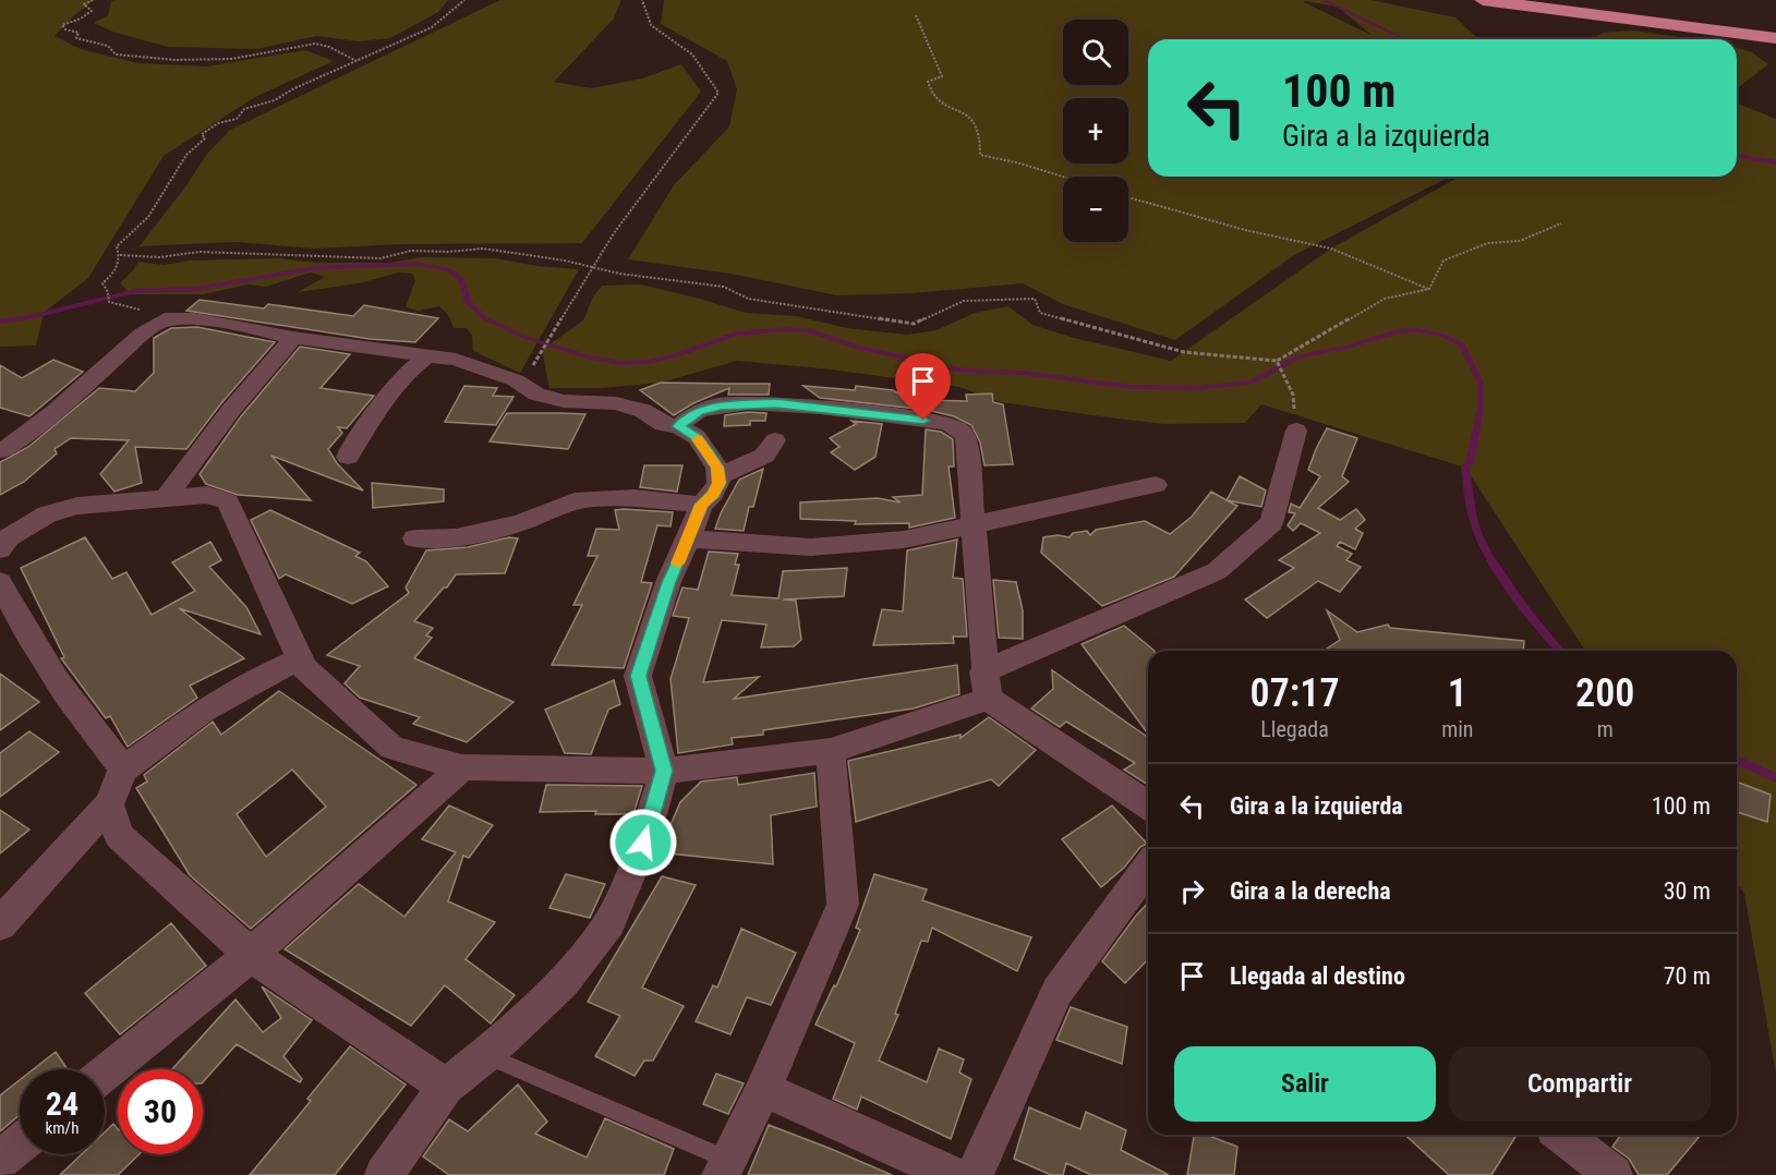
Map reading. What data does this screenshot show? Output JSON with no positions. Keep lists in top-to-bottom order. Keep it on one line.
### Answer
{"page":{"map_buttons":["+","−"],"turn":["100 m","Gira a la izquierda"],"eta":["07:17","Llegada","1","min","200","m"],"list":[{"name":"Gira a la izquierda","value":"100 m"},{"name":"Gira a la derecha","value":"30 m"},{"name":"Llegada al destino","value":"70 m"}],"buttons":["Salir","Compartir"],"speed":"24 km/h","limit":"30"}}
